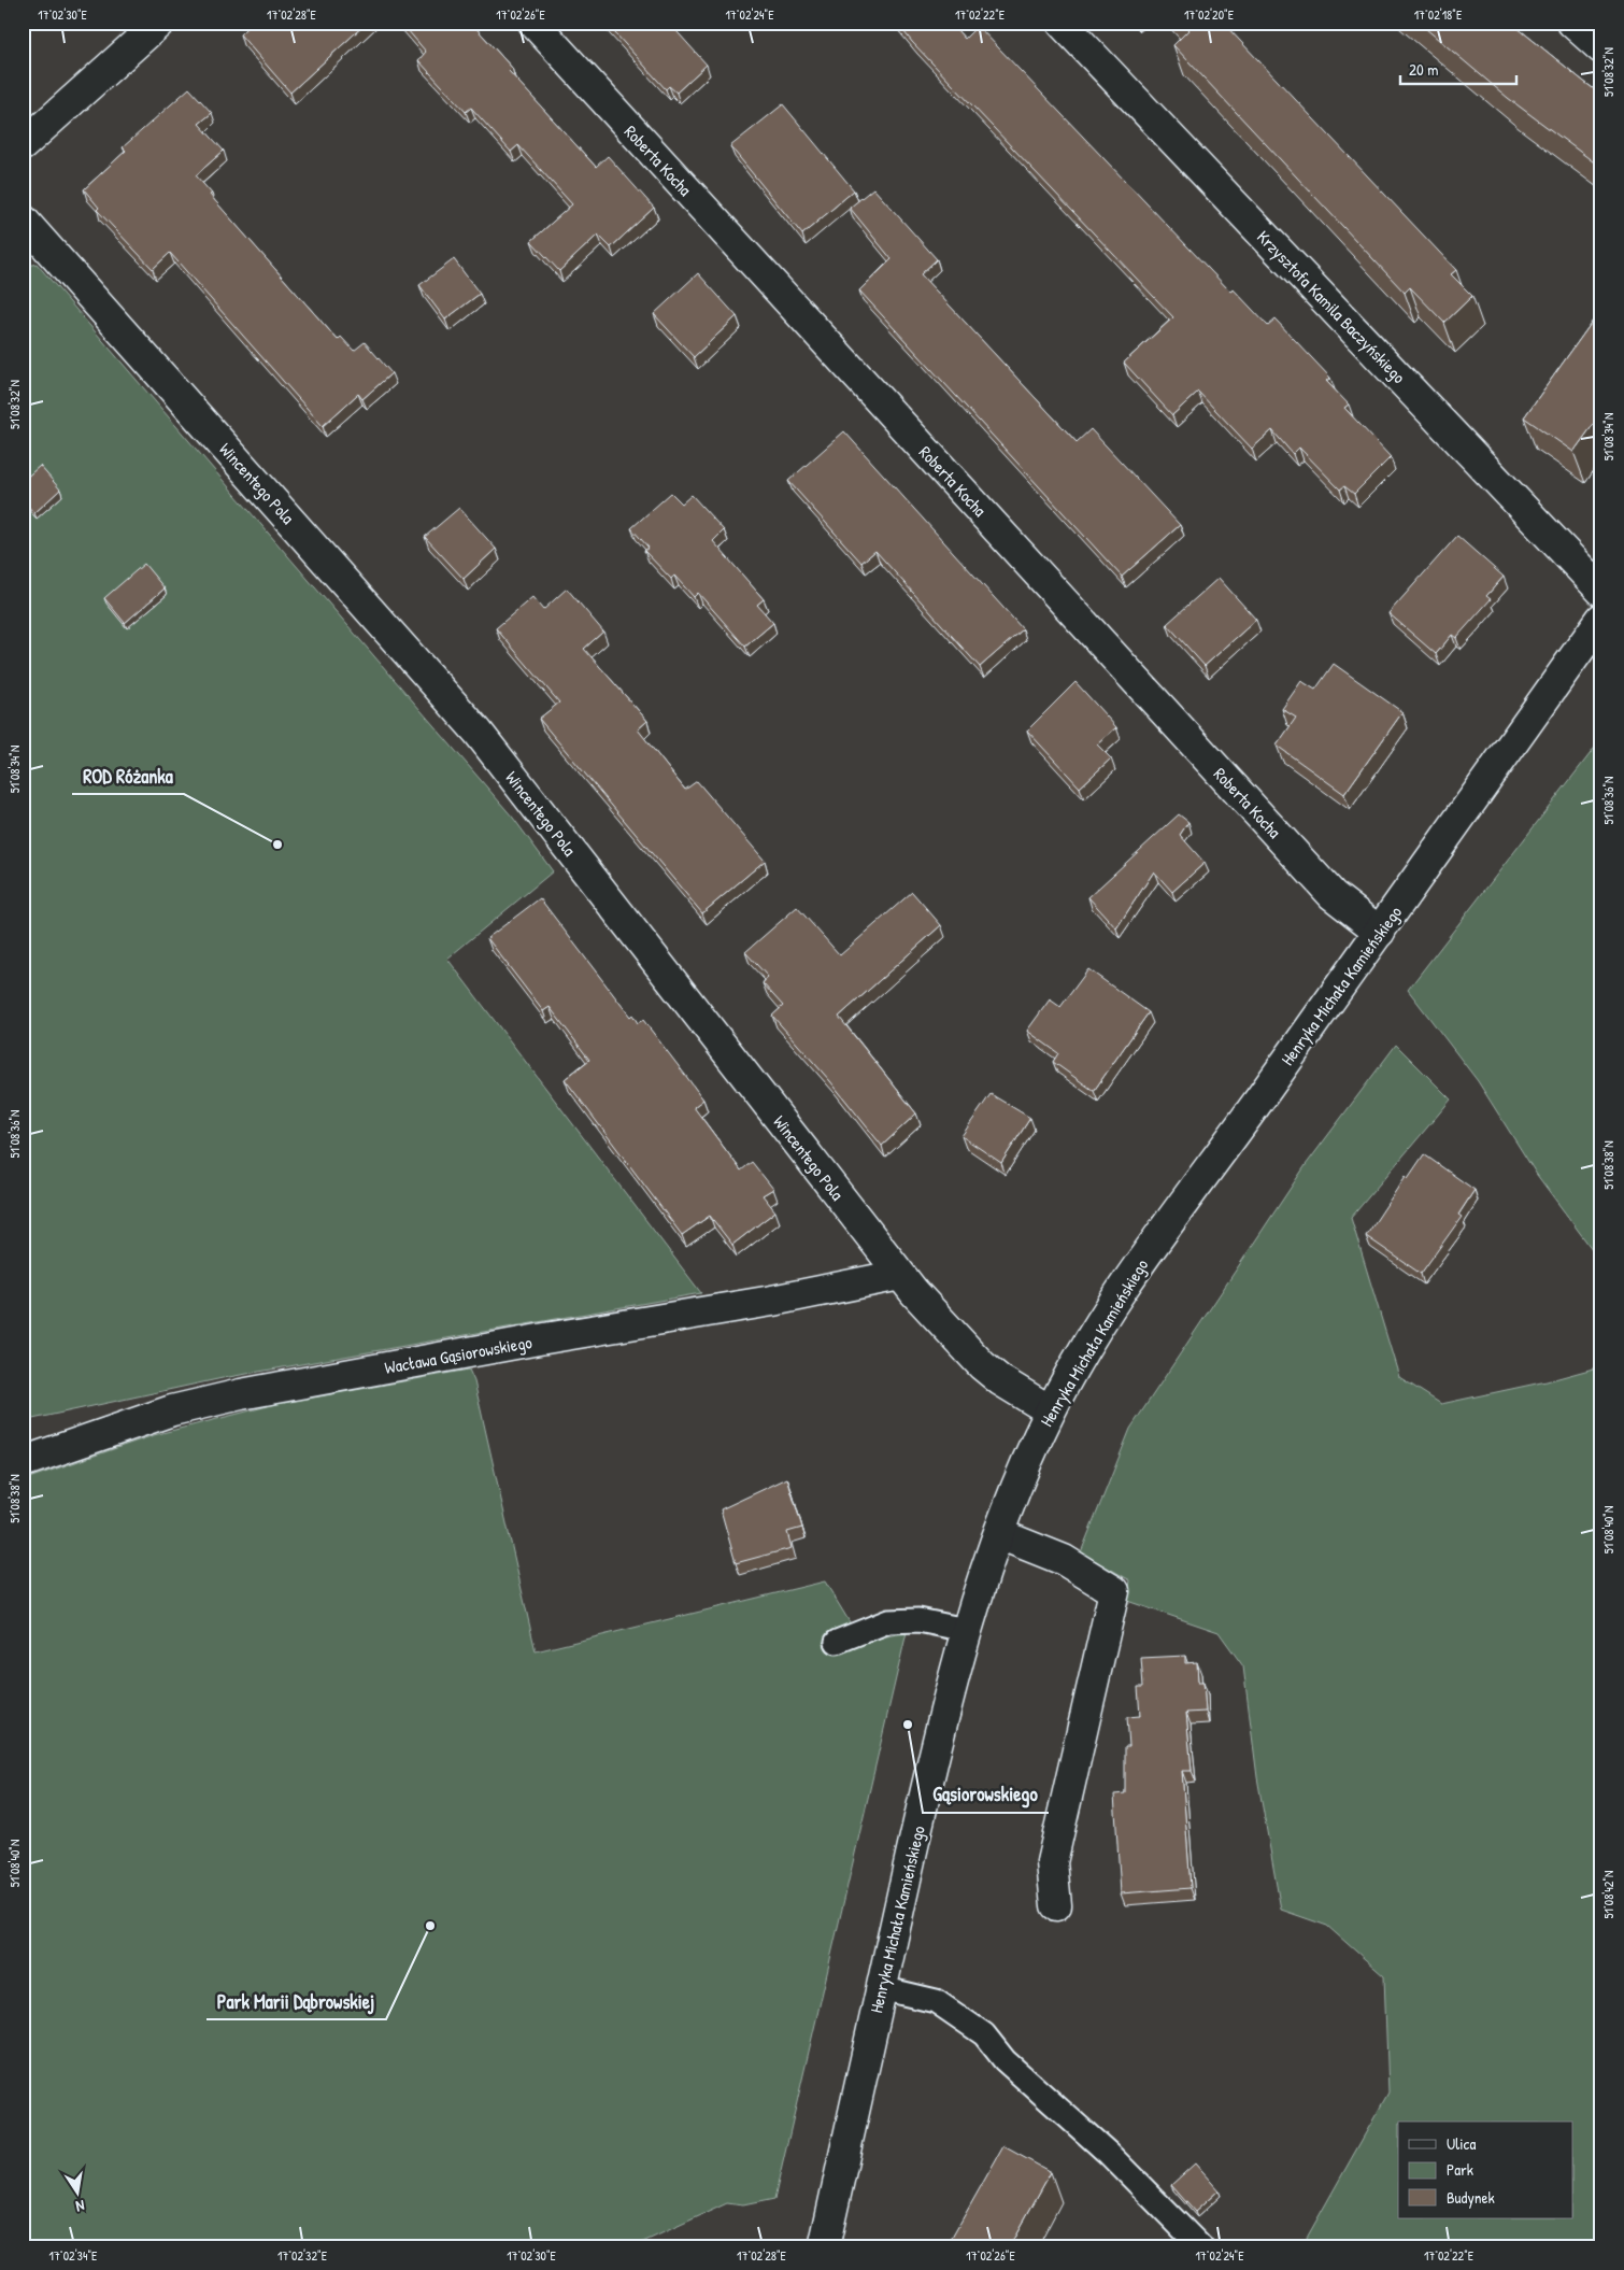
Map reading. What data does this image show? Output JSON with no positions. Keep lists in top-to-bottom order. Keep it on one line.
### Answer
{"streets":{"street":["Roberta Kocha","Krzysztofa Kamila Baczyńskiego","Wincentego Pola","Henryka Michała Kamieńskiego","Wacława Gąsiorowskiego"]},"crossings":[["Roberta Kocha","Henryka Michała Kamieńskiego"],["Wincentego Pola","Henryka Michała Kamieńskiego"],["Wincentego Pola","Wacława Gąsiorowskiego"]],"places":["ROD Różanka","Gąsiorowskiego","Park Marii Dąbrowskiej"],"legend":["Ulica","Park","Budynek"],"scale_bar":"20 m","north":"bottom","coordinates":["17°02'30\"E","17°02'28\"E","17°02'26\"E","17°02'24\"E","17°02'22\"E","17°02'20\"E","17°02'18\"E","51°08'32\"N","51°08'34\"N","51°08'36\"N","51°08'38\"N","51°08'40\"N","51°08'42\"N","17°02'34\"E","17°02'32\"E"]}
